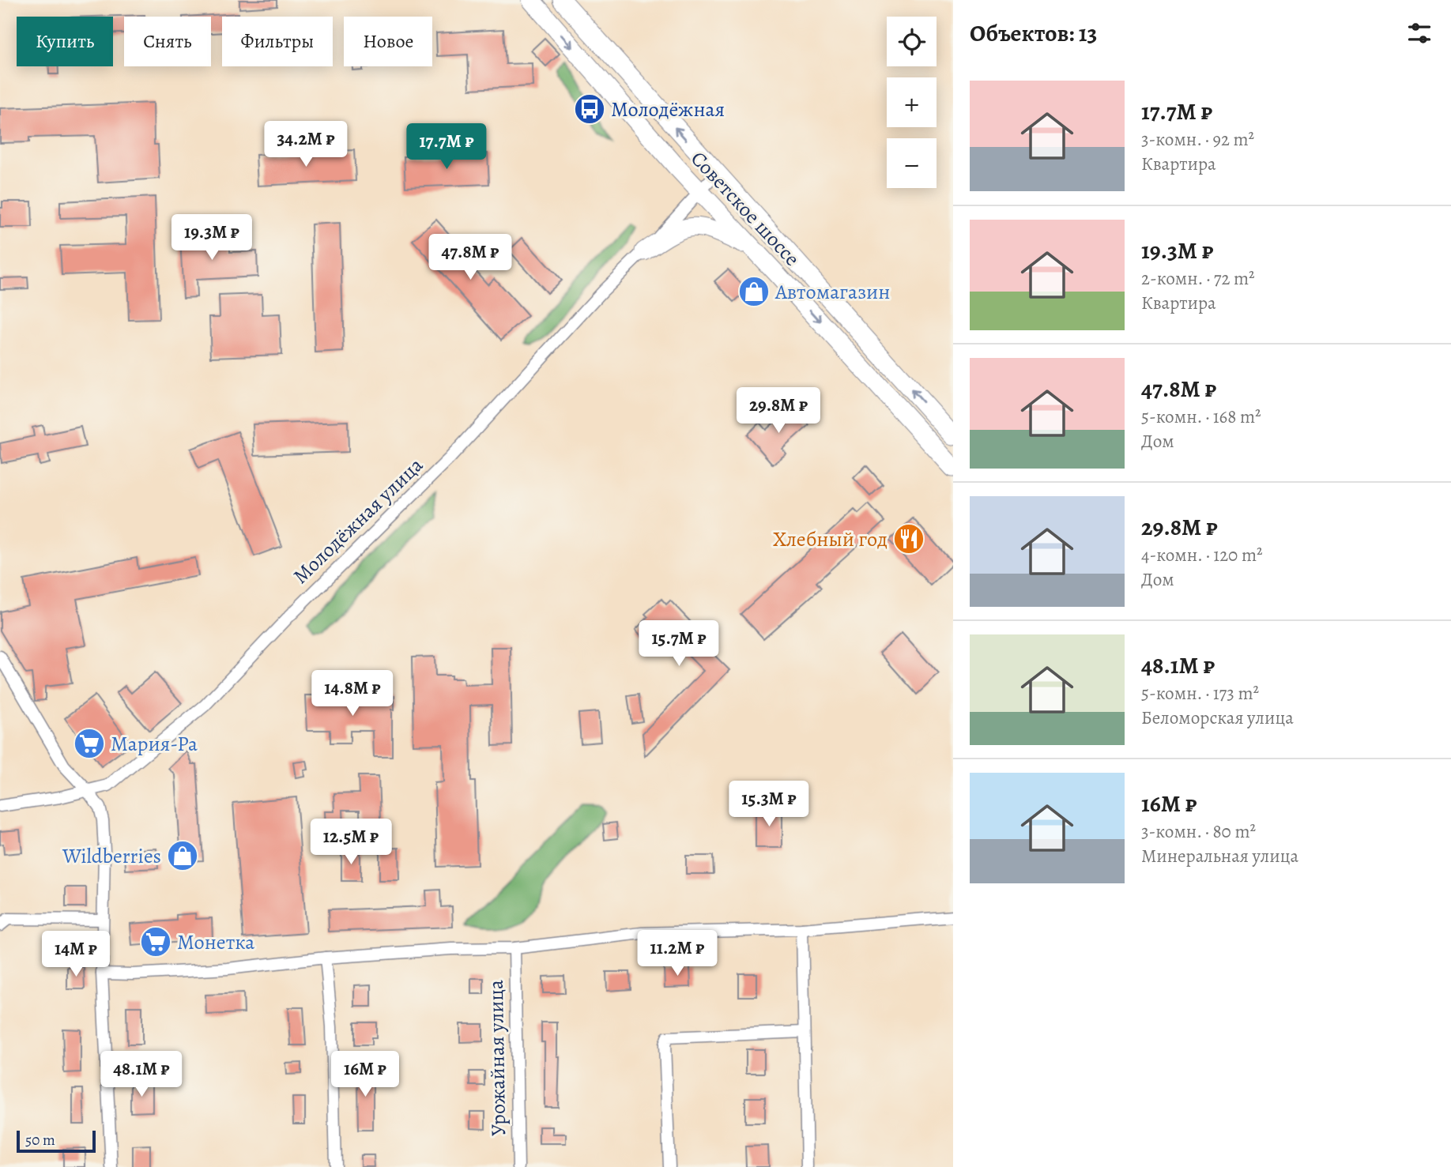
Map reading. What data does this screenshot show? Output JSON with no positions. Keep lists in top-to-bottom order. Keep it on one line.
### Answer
{"streets":{"highway":["Советское шоссе"],"street":["Молодёжная улица","Урожайная улица"]},"crossings":[["Советское шоссе","Молодёжная улица"]],"places":{"bus stop":["Молодёжная"],"shop":["Автомагазин","Wildberries"],"restaurant":["Хлебный год"],"supermarket":["Мария-Ра","Монетка"]},"scale_bar":"50 m","page":{"heading":"Объектов: 13","map_buttons":["+","−"],"chip":["Купить","Снять","Фильтры","Новое"],"list":[{"name":"17.7M ₽","note":"3-комн. · 92 m² · Квартира"},{"name":"19.3M ₽","note":"2-комн. · 72 m² · Квартира"},{"name":"47.8M ₽","note":"5-комн. · 168 m² · Дом"},{"name":"29.8M ₽","note":"4-комн. · 120 m² · Дом"},{"name":"48.1M ₽","note":"5-комн. · 173 m² · Беломорская улица"},{"name":"16M ₽","note":"3-комн. · 80 m² · Минеральная улица"}],"price":["34.2M ₽","17.7M ₽","19.3M ₽","47.8M ₽","29.8M ₽","15.7M ₽","14.8M ₽","15.3M ₽","12.5M ₽","11.2M ₽","14M ₽","48.1M ₽","16M ₽"],"scale":"50 m"}}
